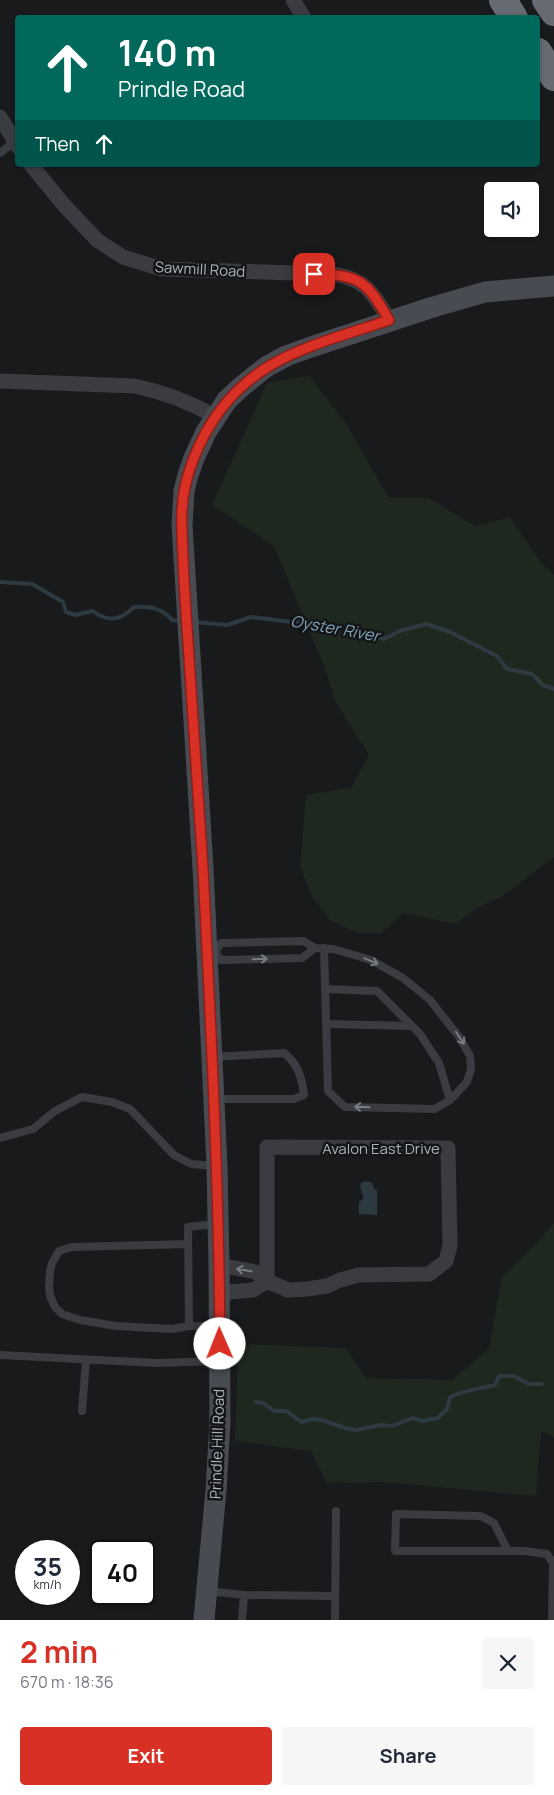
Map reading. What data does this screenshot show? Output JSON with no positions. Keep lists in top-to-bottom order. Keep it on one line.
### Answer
{"streets":{"street":["Sawmill Road","Avalon East Drive","Prindle Hill Road"]},"crossings":[["Sawmill Road","Prindle Hill Road"],["Avalon East Drive","Prindle Hill Road"]],"water":["Oyster River"],"page":{"turn":["140 m","Prindle Road"],"then":"Then","speed":"35 km/h","limit":"40","heading":["2 min","670 m · 18:36"],"buttons":["Exit","Share"]}}
